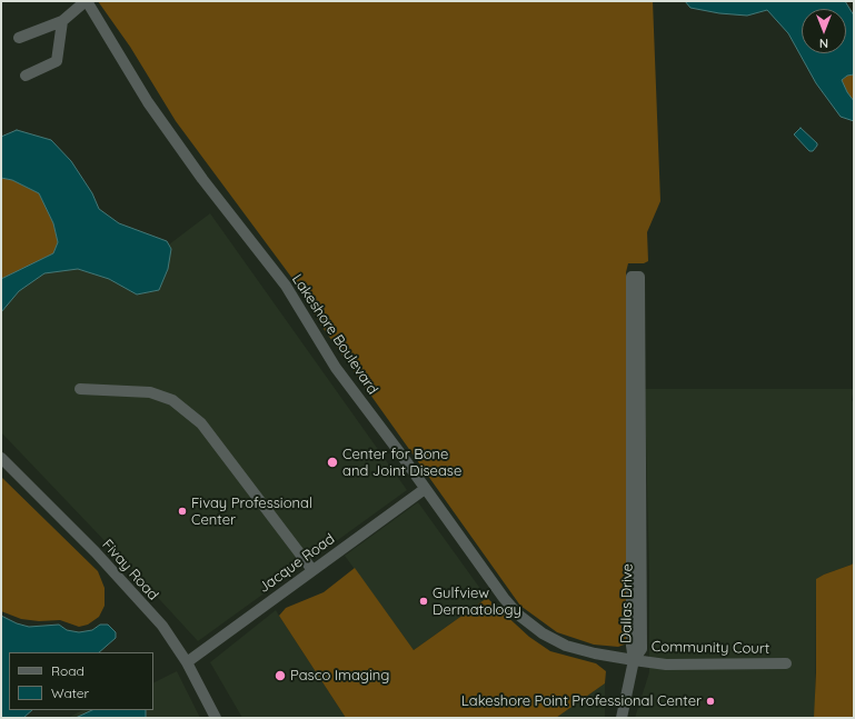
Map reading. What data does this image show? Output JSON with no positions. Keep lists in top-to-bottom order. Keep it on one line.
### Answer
{"streets":{"street":["Lakeshore Boulevard","Jacque Road","Fivay Road","Dallas Drive","Community Court"]},"crossings":[["Lakeshore Boulevard","Jacque Road"],["Lakeshore Boulevard","Dallas Drive"],["Lakeshore Boulevard","Community Court"],["Jacque Road","Fivay Road"],["Dallas Drive","Community Court"]],"places":["Center for Bone and Joint Disease","Fivay Professional Center","Gulfview Dermatology","Pasco Imaging","Lakeshore Point Professional Center"],"legend":["Road","Water"],"north":"bottom"}
